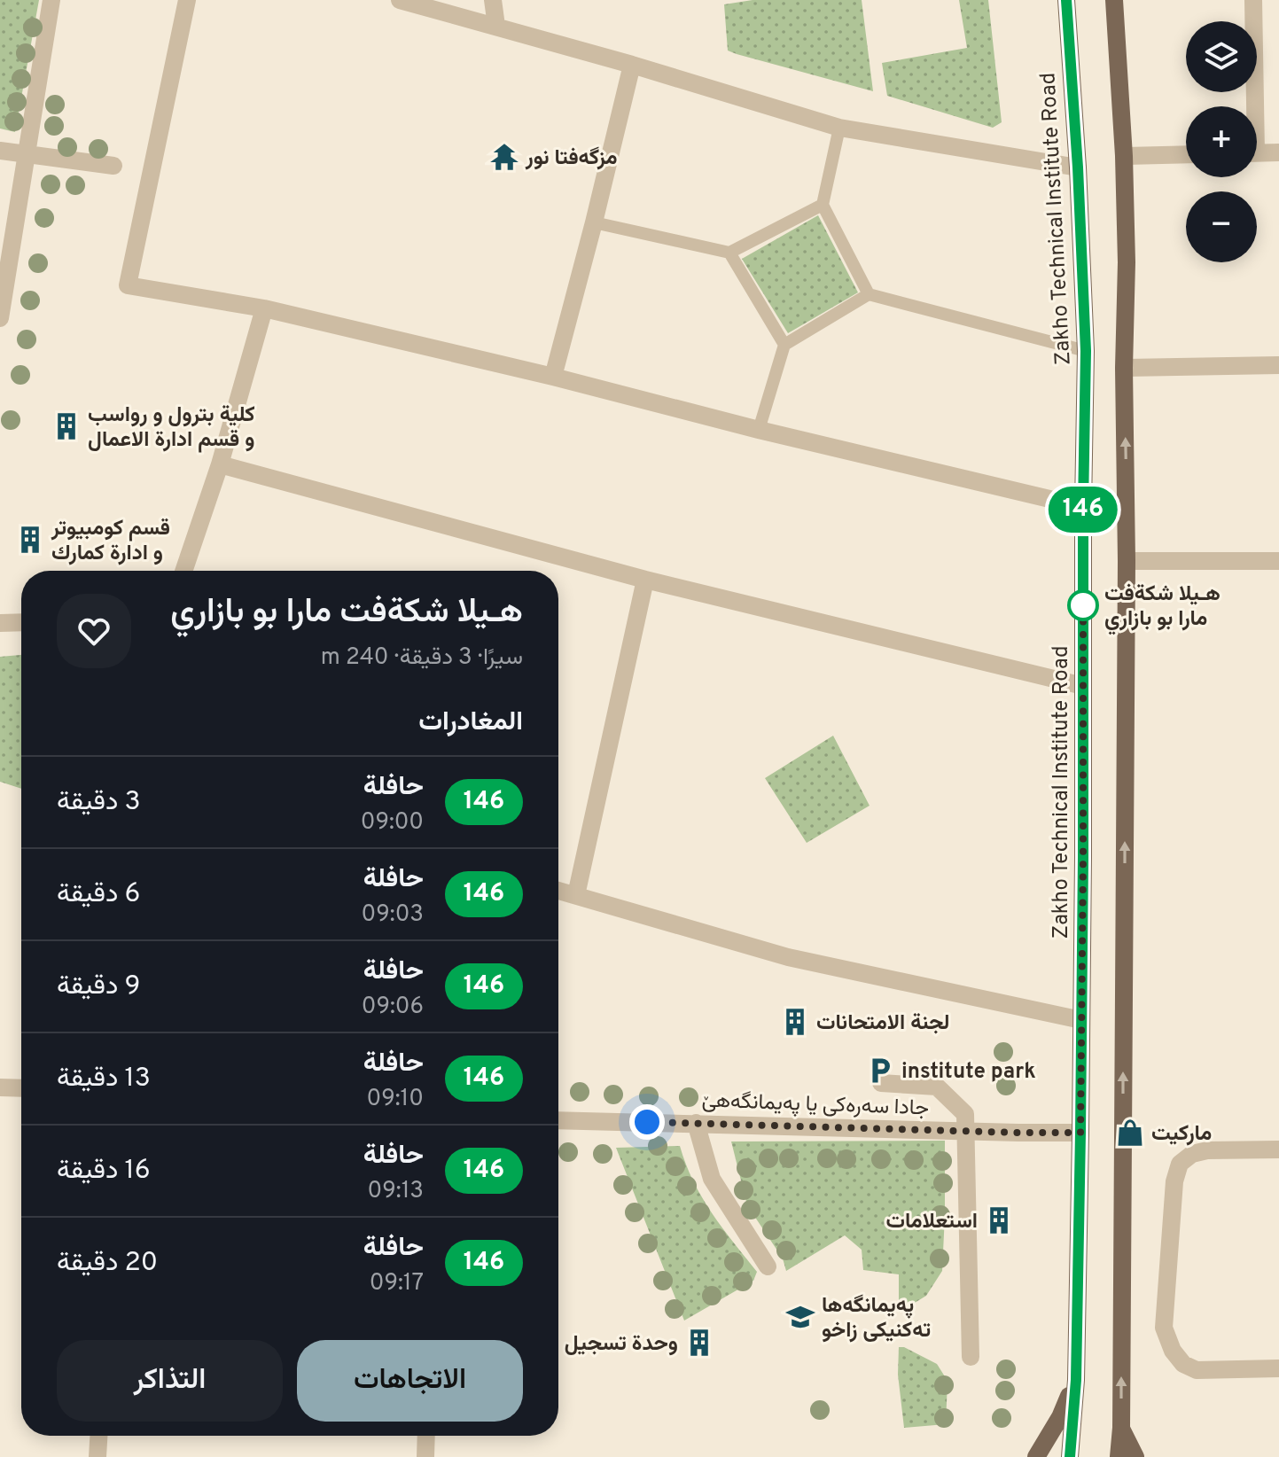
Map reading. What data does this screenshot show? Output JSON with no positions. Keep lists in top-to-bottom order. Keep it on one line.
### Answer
{"streets":{"main road":["Zakho Technical Institute Road"],"street":["جادا سه‌ره‌كى يا په‌يمانگه‌هێ"]},"crossings":[["Zakho Technical Institute Road","جادا سه‌ره‌كى يا په‌يمانگه‌هێ"]],"places":{"temple":["مزگەفتا نور"],"building":["كلية بترول و رواسب و قسم ادارة الاعمال","قسم کومبیوتر و ادارة كمارك","لجنة الامتحانات","استعلامات","وحدة تسجيل"],"other":["هـيلا شكةفت مارا بو بازاري"],"parking":["institute park"],"shop":["ماركيت"],"school or university":["پەیمانگەها تەکنیکی زاخو"]},"lines":["bus line 146"],"page":{"on_map":"146","map_buttons":["+","−"],"heading":[["هـيلا شكةفت مارا بو بازاري","سيرًا · 3 دقيقة · 240 m"],"المغادرات"],"list":[{"mark":"146","name":"حافلة","note":"09:00","value":"3 دقيقة"},{"mark":"146","name":"حافلة","note":"09:03","value":"6 دقيقة"},{"mark":"146","name":"حافلة","note":"09:06","value":"9 دقيقة"},{"mark":"146","name":"حافلة","note":"09:10","value":"13 دقيقة"},{"mark":"146","name":"حافلة","note":"09:13","value":"16 دقيقة"},{"mark":"146","name":"حافلة","note":"09:17","value":"20 دقيقة"}],"buttons":["الاتجاهات","التذاكر"]}}
